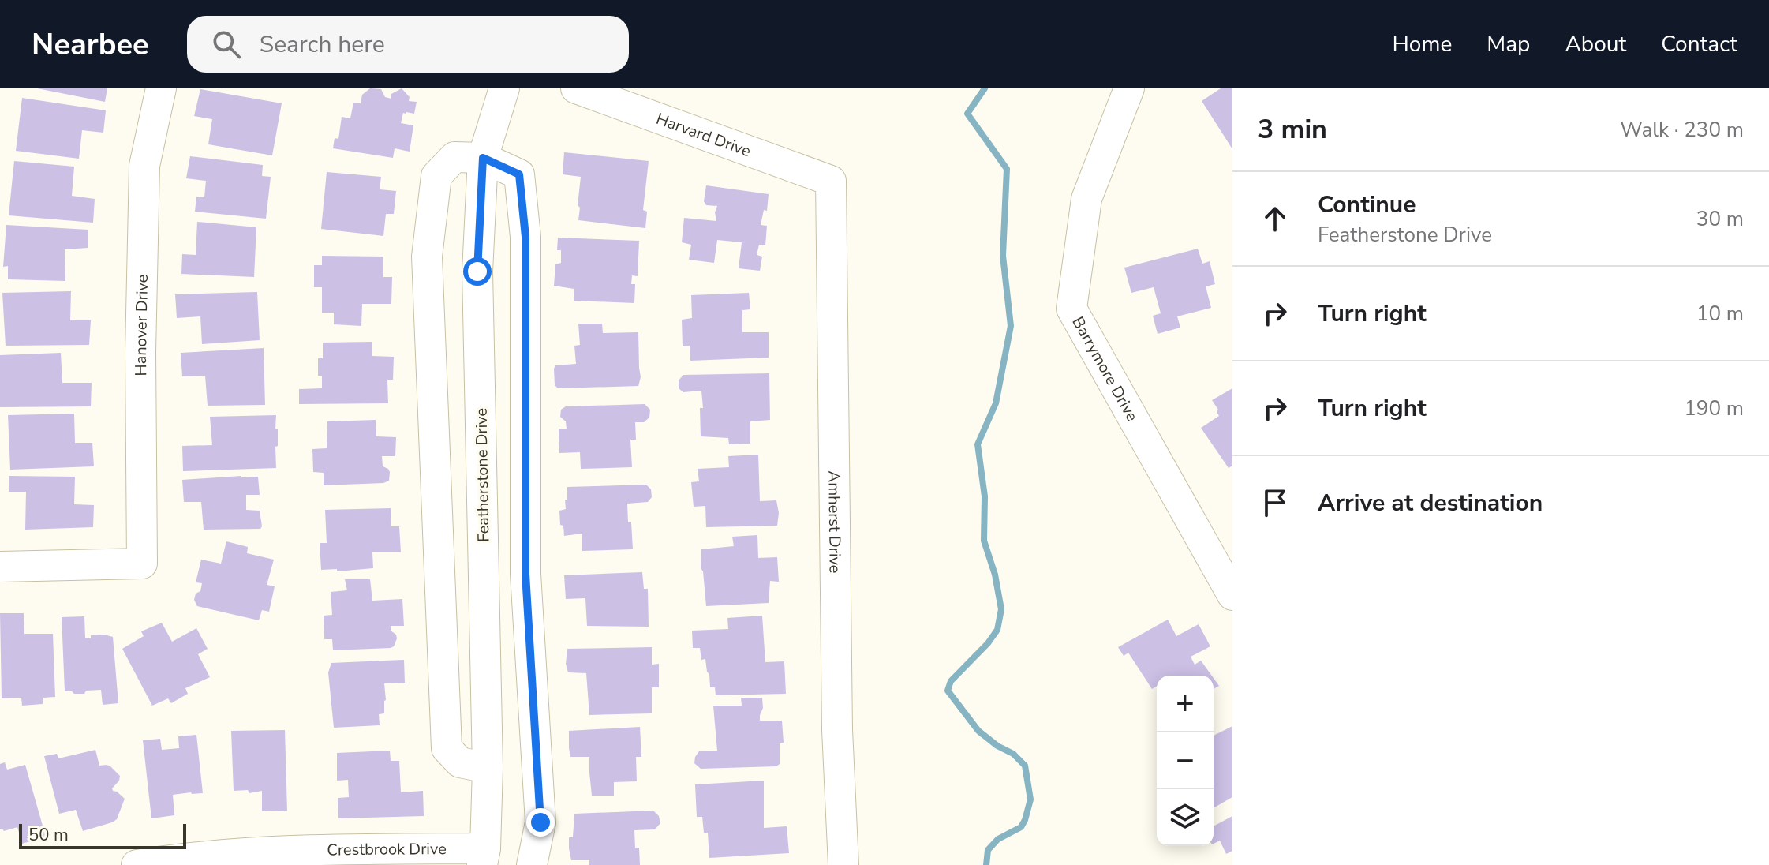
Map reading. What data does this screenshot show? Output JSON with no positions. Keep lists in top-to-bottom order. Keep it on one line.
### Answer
{"streets":{"street":["Harvard Drive","Hanover Drive","Barrymore Drive","Featherstone Drive","Amherst Drive","Crestbrook Drive"]},"crossings":[["Harvard Drive","Amherst Drive"],["Featherstone Drive","Crestbrook Drive"]],"scale_bar":"50 m","page":{"header":"Nearbee","search":"Search here","nav":["Home","Map","About","Contact"],"heading":["3 min","Walk · 230 m"],"list":[["Continue","Featherstone Drive","30 m"],["Turn right","10 m"],["Turn right","190 m"],"Arrive at destination"],"map_buttons":["+","−"],"scale":"50 m"}}
